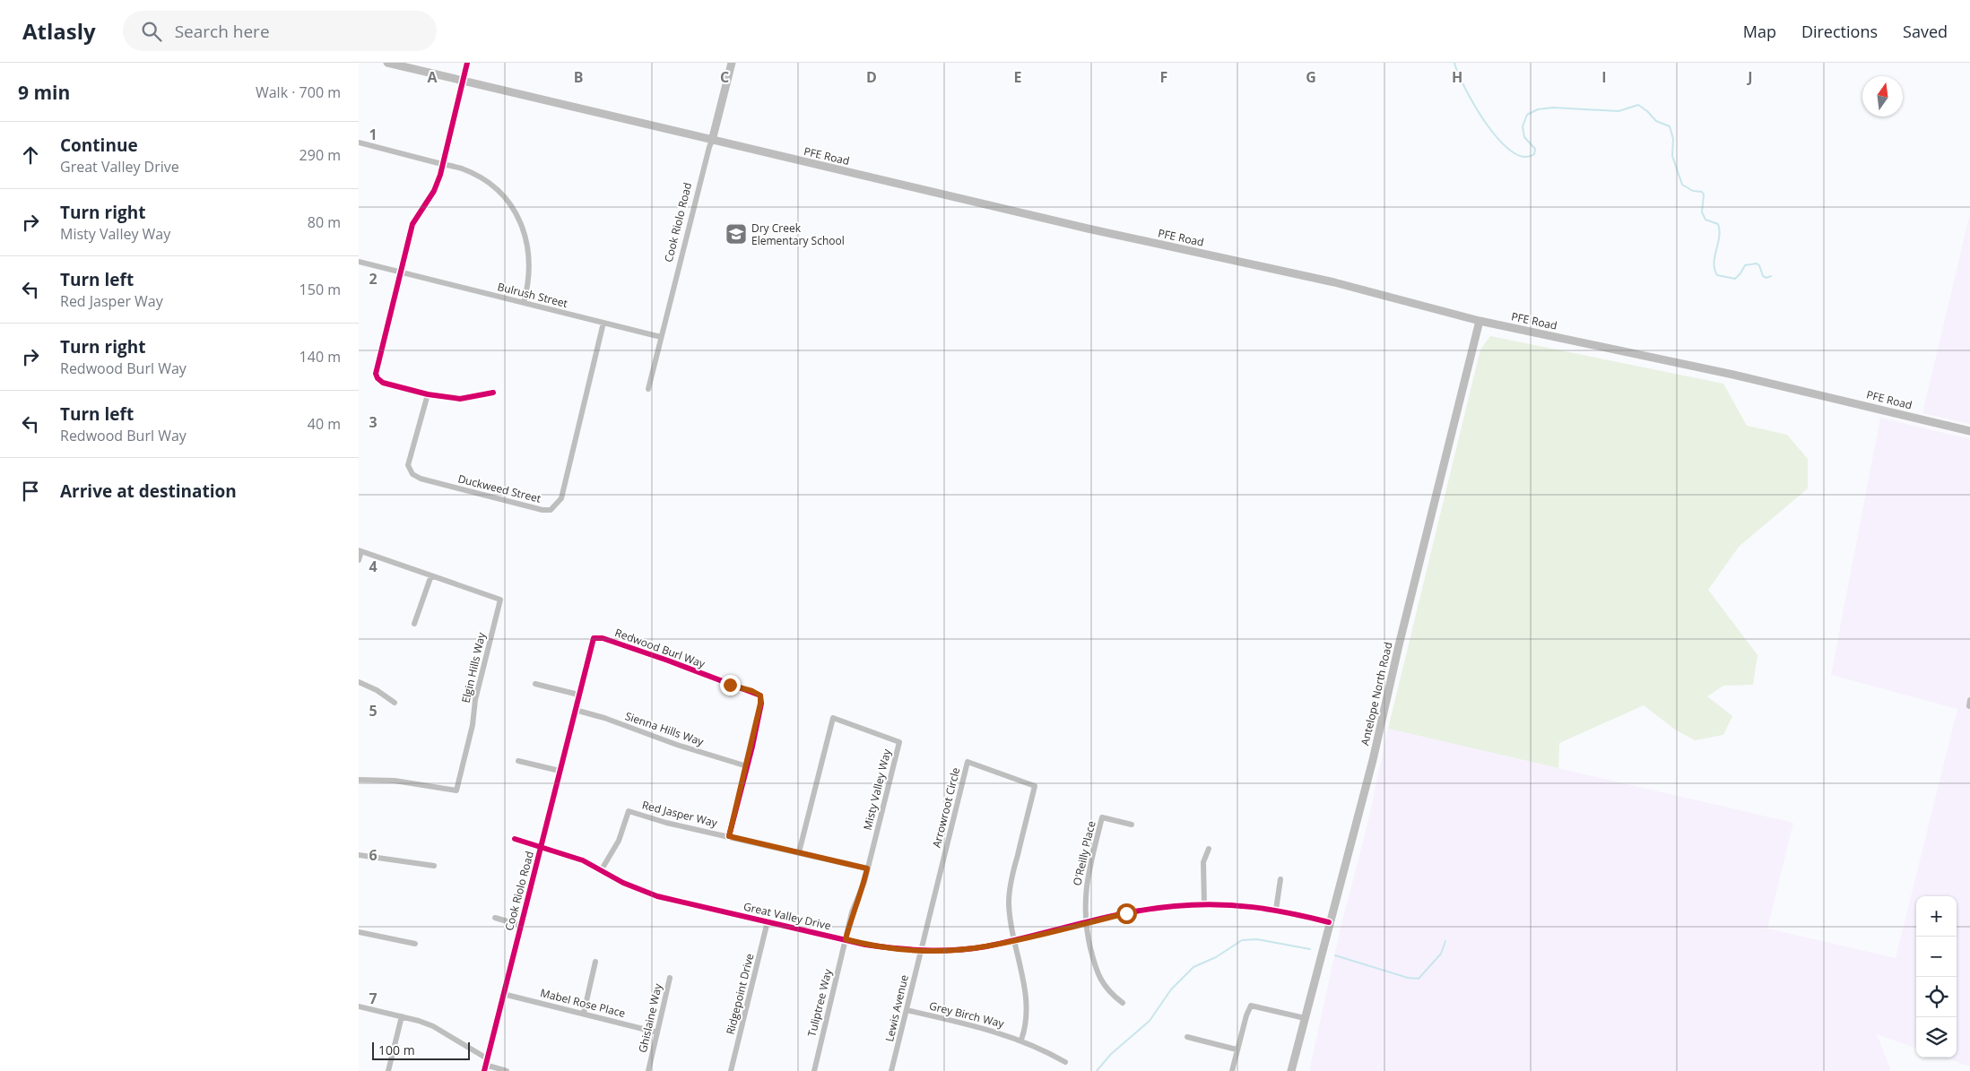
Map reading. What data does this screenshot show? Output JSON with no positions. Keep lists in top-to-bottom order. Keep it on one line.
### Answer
{"streets":{"main road":["PFE Road","Cook Riolo Road","Antelope North Road"],"street":["Bulrush Street","Duckweed Street","Redwood Burl Way","Elgin Hills Way","Sienna Hills Way","Misty Valley Way","Arrowroot Circle","Red Jasper Way","O'Reilly Place","Great Valley Drive","Ridgepoint Drive","Mabel Rose Place","Tuliptree Way","Lewis Avenue","Grey Birch Way","Ghislaine Way"]},"crossings":[["PFE Road","Cook Riolo Road"],["PFE Road","Antelope North Road"],["Cook Riolo Road","Bulrush Street"],["Cook Riolo Road","Redwood Burl Way"],["Cook Riolo Road","Sienna Hills Way"],["Cook Riolo Road","Great Valley Drive"],["Cook Riolo Road","Mabel Rose Place"],["Bulrush Street","Duckweed Street"],["Redwood Burl Way","Sienna Hills Way"],["Redwood Burl Way","Red Jasper Way"],["Antelope North Road","Great Valley Drive"],["Misty Valley Way","Red Jasper Way"],["Misty Valley Way","Great Valley Drive"],["Misty Valley Way","Tuliptree Way"],["Arrowroot Circle","Great Valley Drive"],["Arrowroot Circle","Lewis Avenue"],["Red Jasper Way","Great Valley Drive"],["O'Reilly Place","Great Valley Drive"],["Great Valley Drive","Ridgepoint Drive"],["Great Valley Drive","Tuliptree Way"],["Great Valley Drive","Lewis Avenue"],["Mabel Rose Place","Ghislaine Way"],["Lewis Avenue","Grey Birch Way"]],"places":{"school or university":["Dry Creek Elementary School"]},"scale_bar":"100 m","north":"top","page":{"header":"Atlasly","search":"Search here","nav":["Map","Directions","Saved"],"heading":["9 min","Walk · 700 m"],"list":[["Continue","Great Valley Drive","290 m"],["Turn right","Misty Valley Way","80 m"],["Turn left","Red Jasper Way","150 m"],["Turn right","Redwood Burl Way","140 m"],["Turn left","Redwood Burl Way","40 m"],"Arrive at destination"],"map_buttons":["+","−"],"scale":"100 m"},"grid":{"columns":["A","B","C","D","E","F","G","H","I","J"],"rows":["1","2","3","4","5","6","7"]}}
